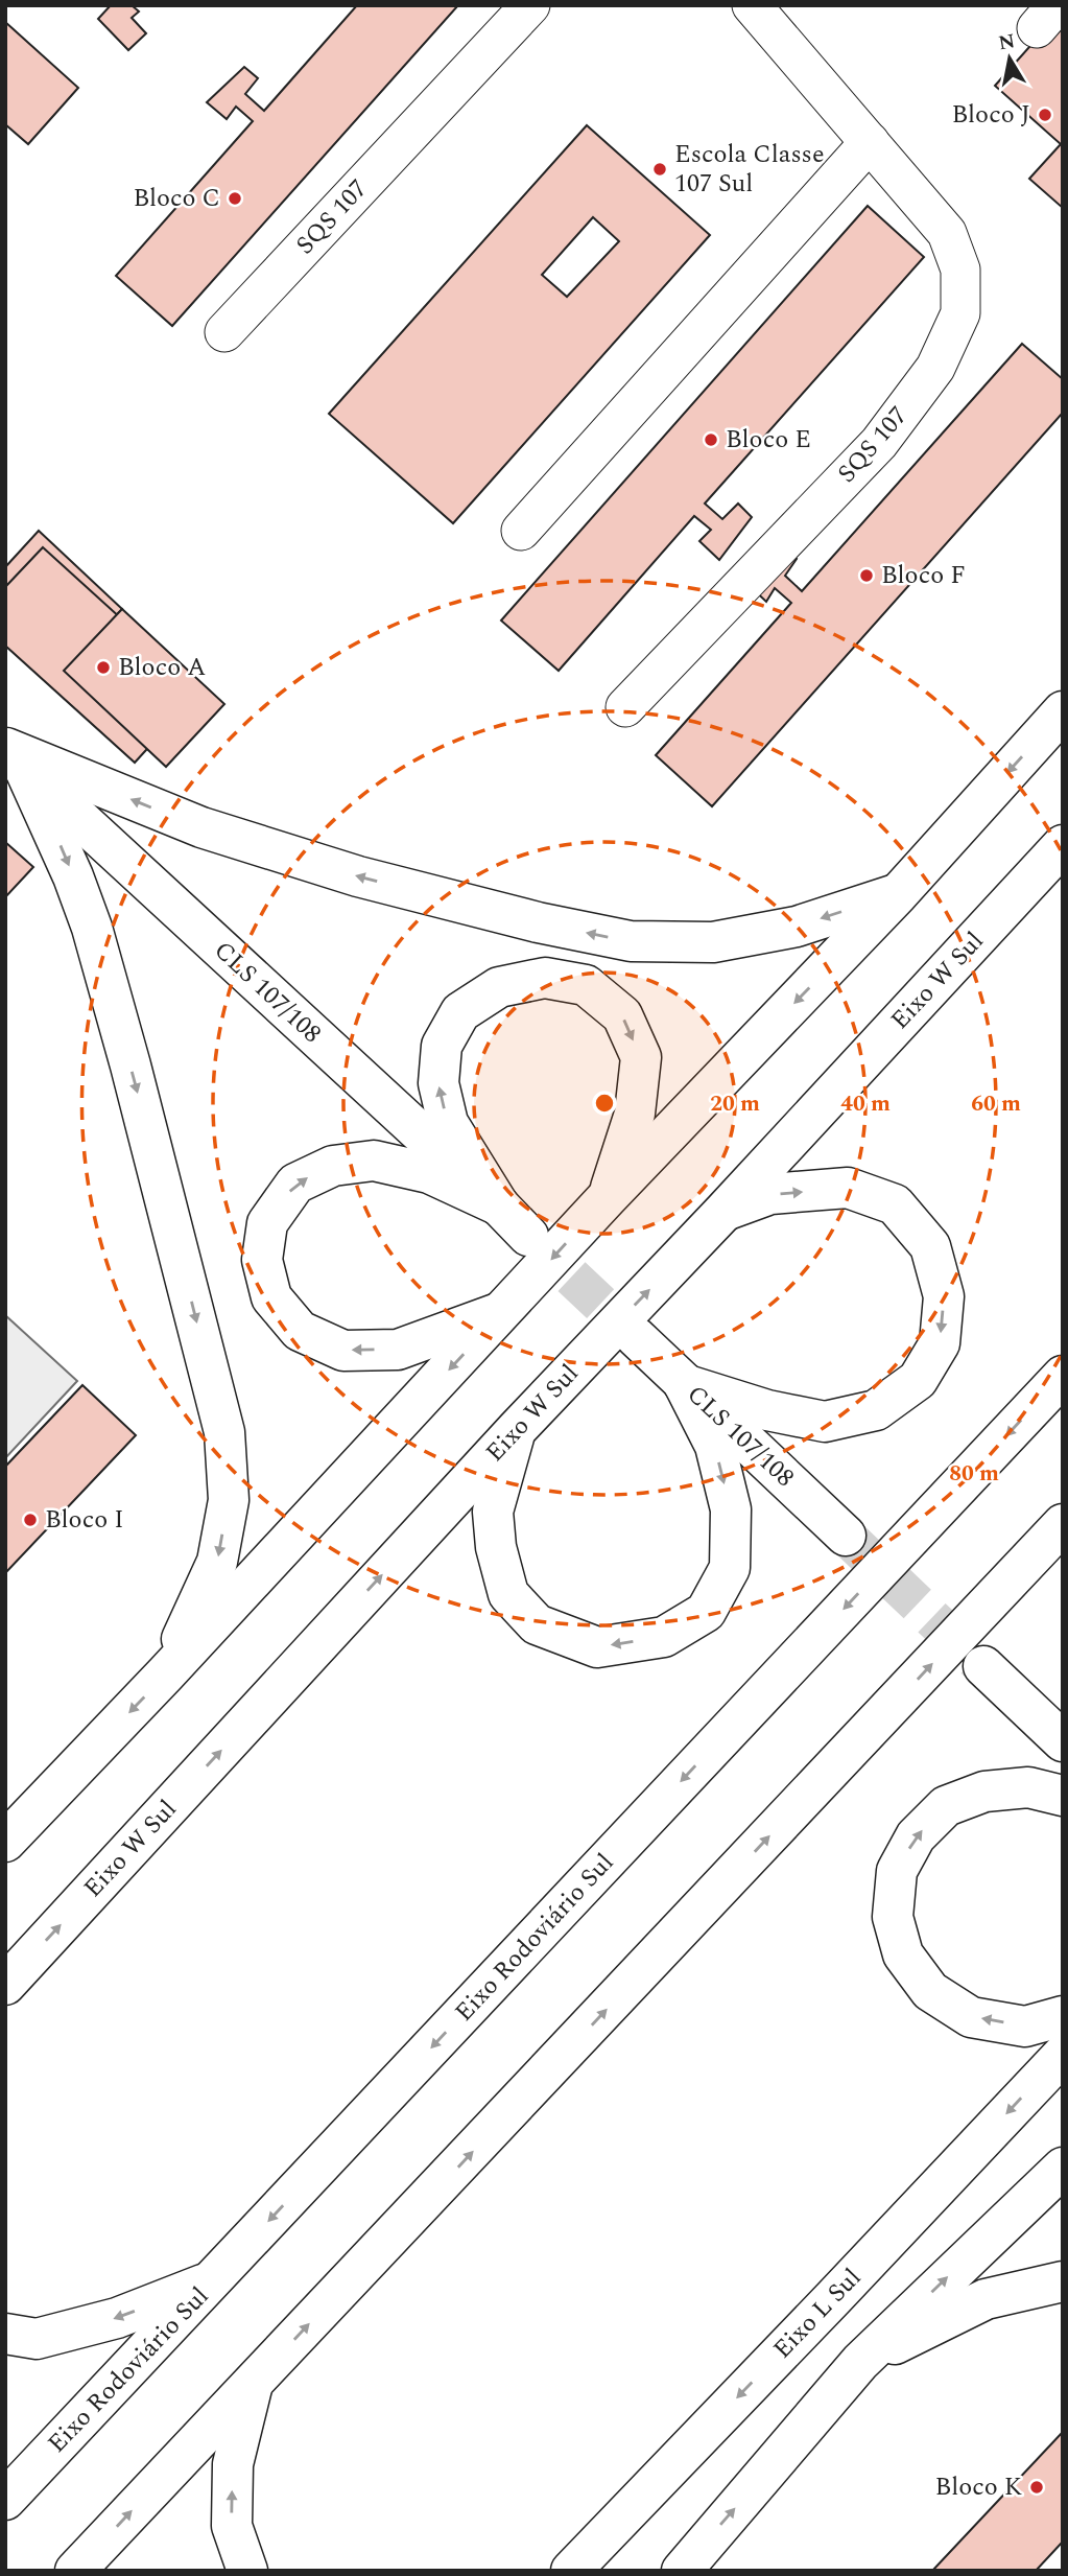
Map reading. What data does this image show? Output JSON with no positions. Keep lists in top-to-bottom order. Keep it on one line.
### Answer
{"streets":{"main road":["Eixo W Sul","CLS 107/108","Eixo Rodoviário Sul","Eixo L Sul"],"street":["SQS 107"]},"places":["Bloco J","Escola Classe 107 Sul","Bloco C","Bloco E","Bloco F","Bloco A","Bloco I","Bloco K"],"north":"top","rings":["20 m","40 m","60 m","80 m"]}
